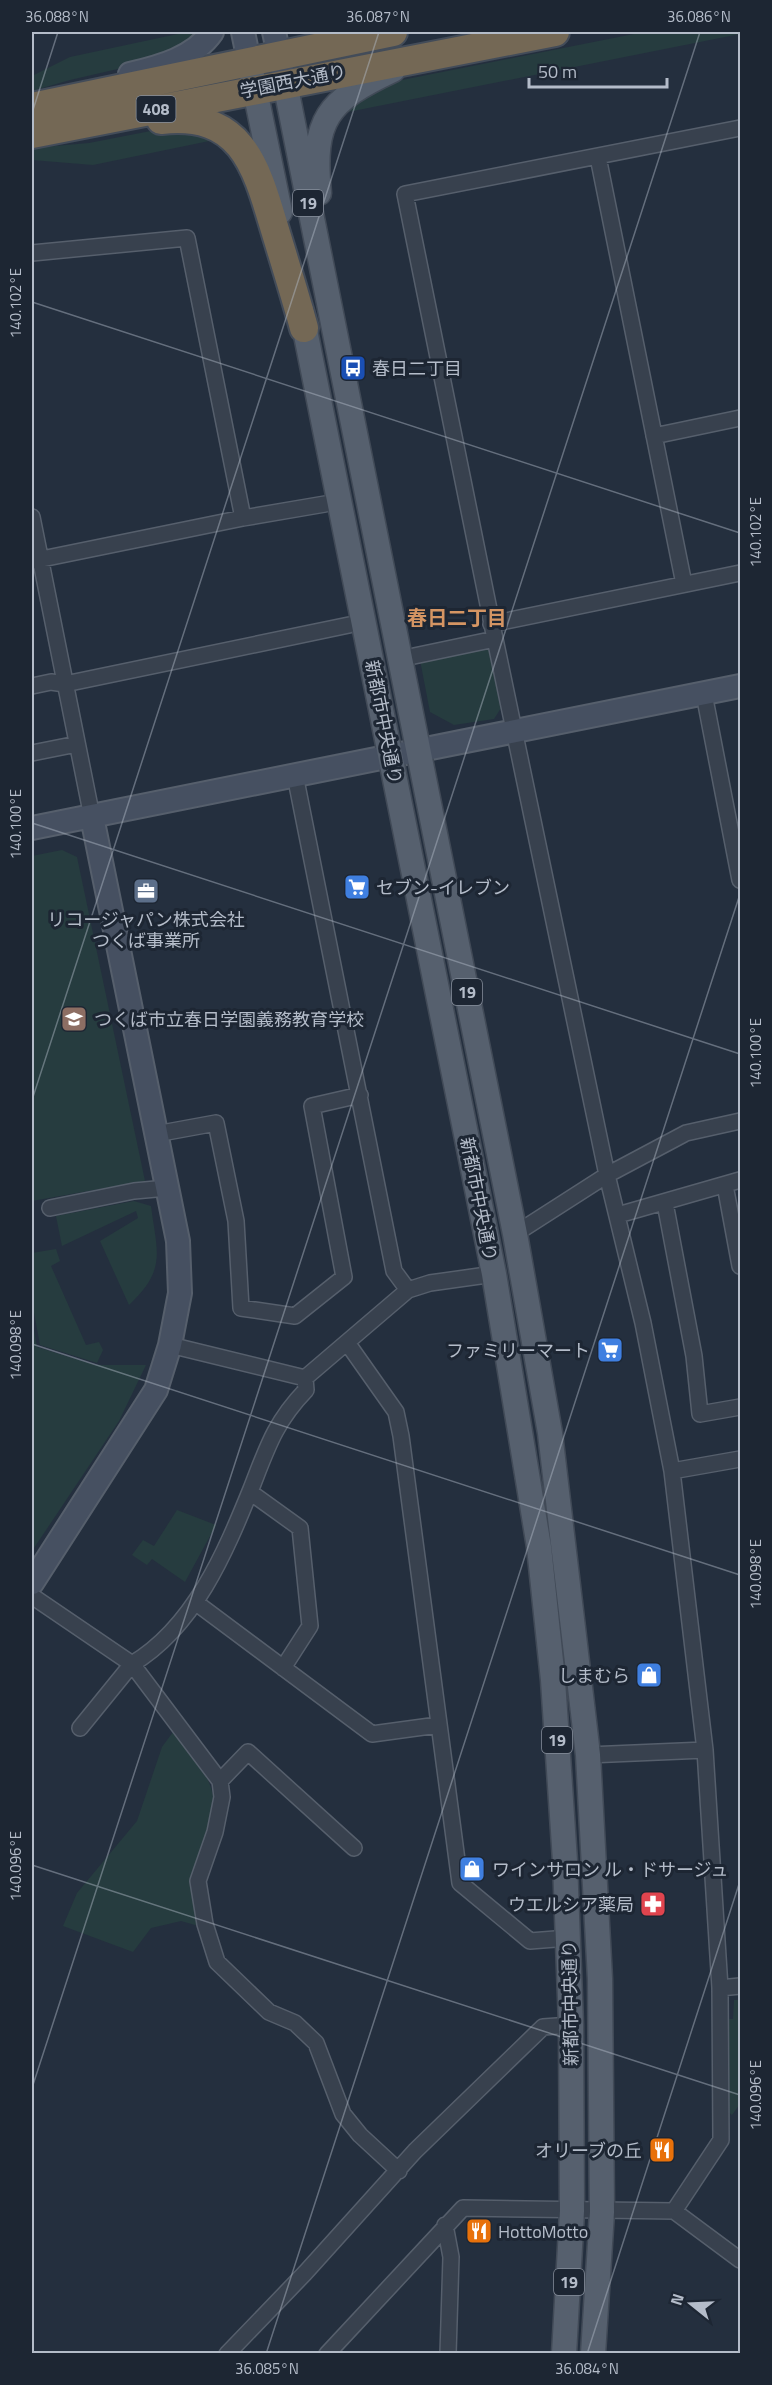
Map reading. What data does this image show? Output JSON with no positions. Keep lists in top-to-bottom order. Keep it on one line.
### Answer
{"streets":{"highway":["学園西大通り","408"],"main road":["19","新都市中央通り"]},"crossings":[["学園西大通り","新都市中央通り"]],"districts":["春日二丁目"],"places":{"bus stop":["春日二丁目"],"supermarket":["セブン-イレブン","ファミリーマート"],"office":["リコージャパン株式会社 つくば事業所"],"school or university":["つくば市立春日学園義務教育学校"],"shop":["しまむら","ワインサロン ル・ドサージュ"],"pharmacy":["ウエルシア薬局"],"restaurant":["オリーブの丘","HottoMotto"]},"scale_bar":"50 m","north":"left","coordinates":["36.088°N","36.087°N","36.086°N","140.102°E","140.100°E","140.098°E","140.096°E","36.085°N","36.084°N"]}
